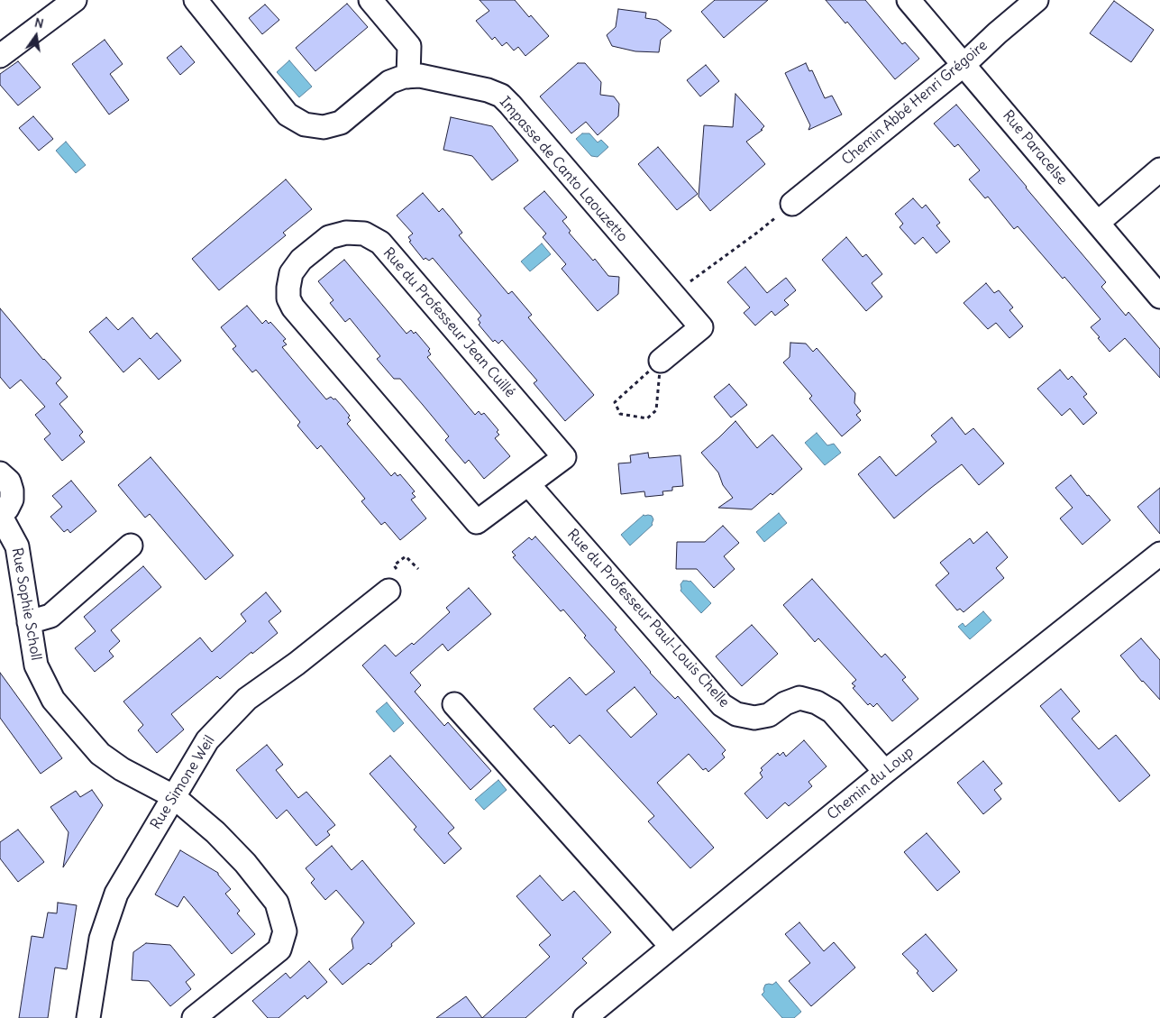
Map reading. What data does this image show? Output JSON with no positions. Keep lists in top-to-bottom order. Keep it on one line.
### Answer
{"streets":{"street":["Chemin Abbé Henri Grégoire","Rue Paracelse","Impasse de Canto Laouzetto","Rue du Professeur Jean Cuillé","Rue Sophie Scholl","Rue du Professeur Paul-Louis Chelle","Rue Simone Weil","Chemin du Loup"]},"crossings":[["Chemin Abbé Henri Grégoire","Rue Paracelse"],["Rue du Professeur Jean Cuillé","Rue du Professeur Paul-Louis Chelle"],["Rue Sophie Scholl","Rue Simone Weil"],["Rue du Professeur Paul-Louis Chelle","Chemin du Loup"]],"north":"top"}
